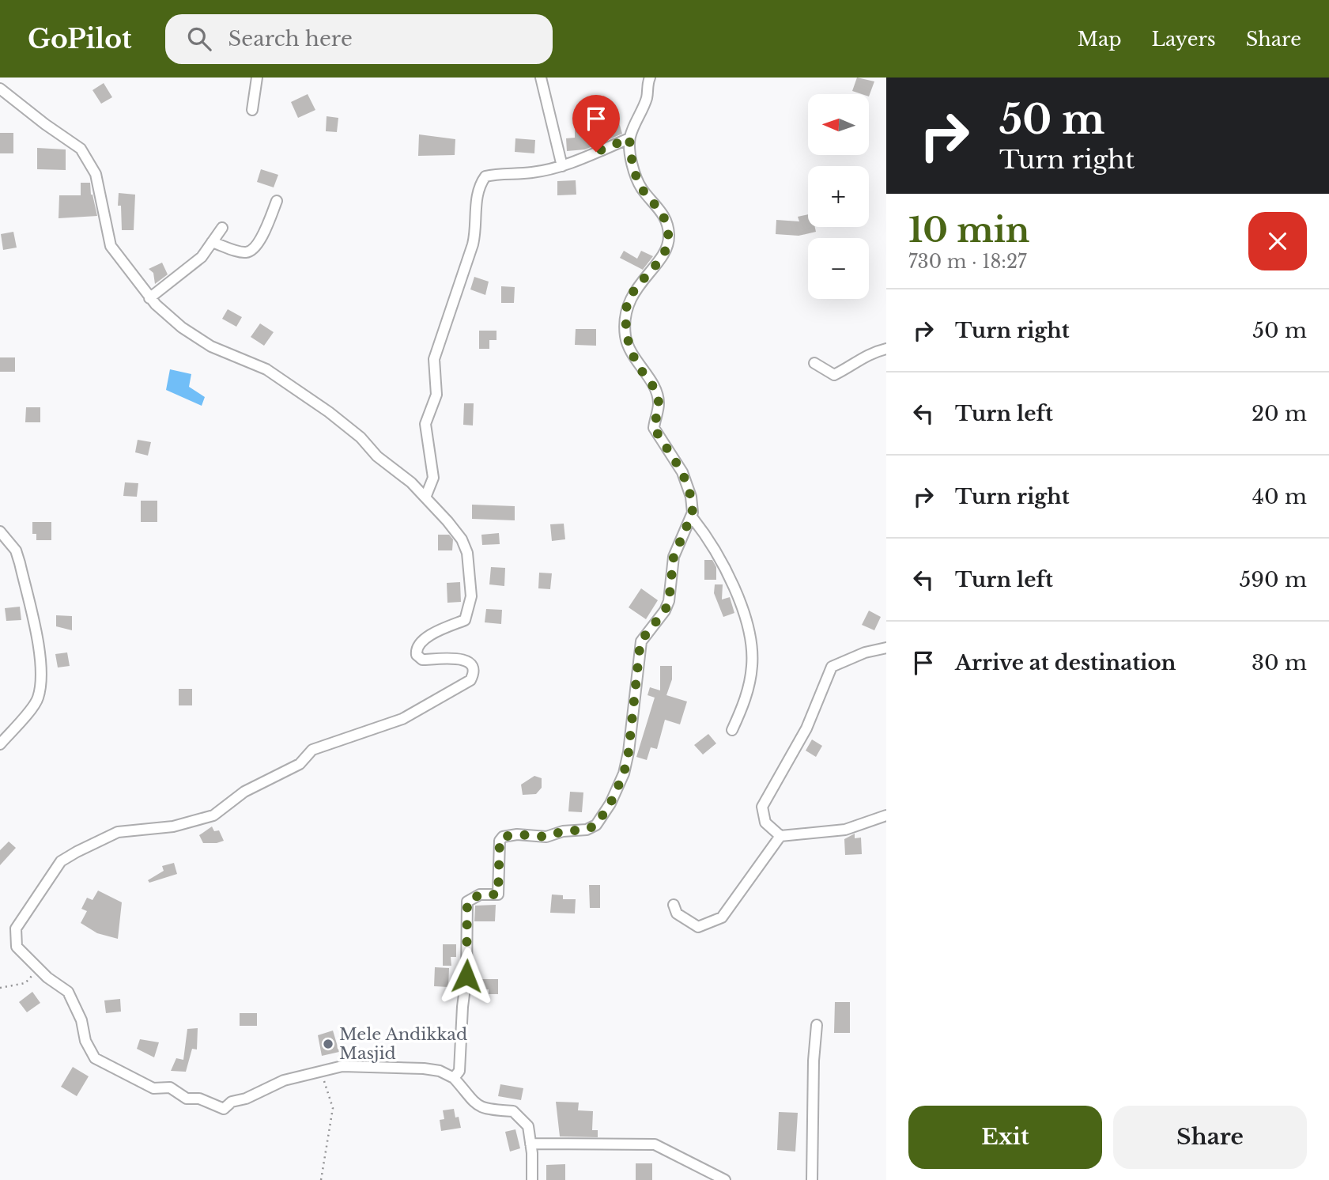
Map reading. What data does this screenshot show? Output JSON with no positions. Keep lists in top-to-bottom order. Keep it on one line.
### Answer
{"places":["Mele Andikkad Masjid"],"north":"left","page":{"header":"GoPilot","search":"Search here","nav":["Map","Layers","Share"],"turn":["50 m","Turn right"],"map_buttons":["+","−"],"heading":["10 min","730 m · 18:27"],"list":[{"name":"Turn right","value":"50 m"},{"name":"Turn left","value":"20 m"},{"name":"Turn right","value":"40 m"},{"name":"Turn left","value":"590 m"},{"name":"Arrive at destination","value":"30 m"}],"buttons":["Exit","Share"]}}
